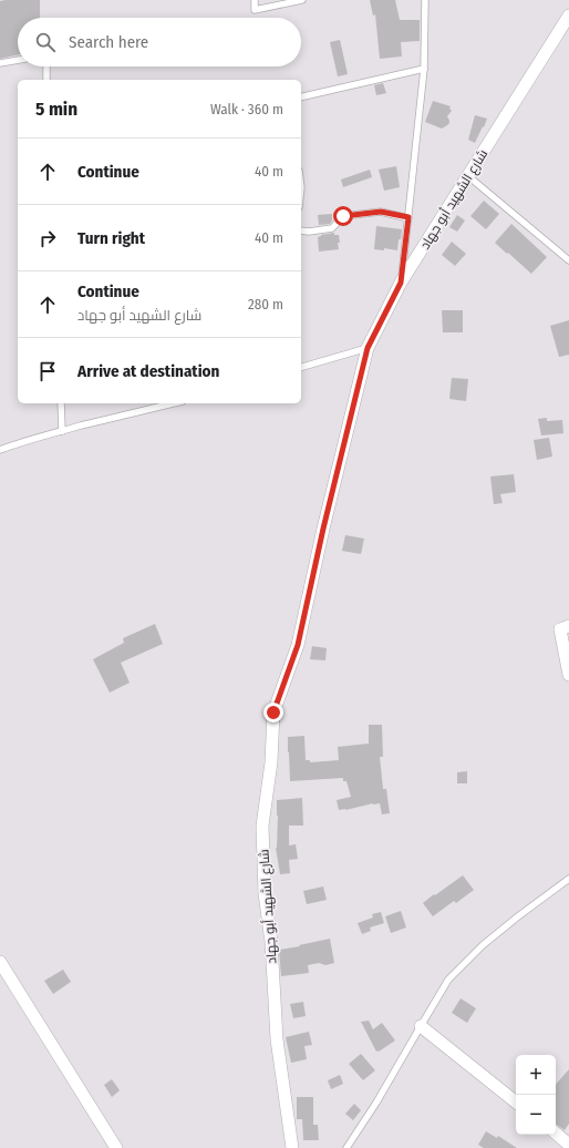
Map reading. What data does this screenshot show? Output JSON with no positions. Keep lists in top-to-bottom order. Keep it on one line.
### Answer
{"streets":{"street":["شارع الشهيد أبو جهاد"]},"page":{"search":"Search here","heading":["5 min","Walk · 360 m"],"list":[["Continue","40 m"],["Turn right","40 m"],["Continue","شارع الشهيد أبو جهاد","280 m"],"Arrive at destination"],"map_buttons":["+","−"]}}
